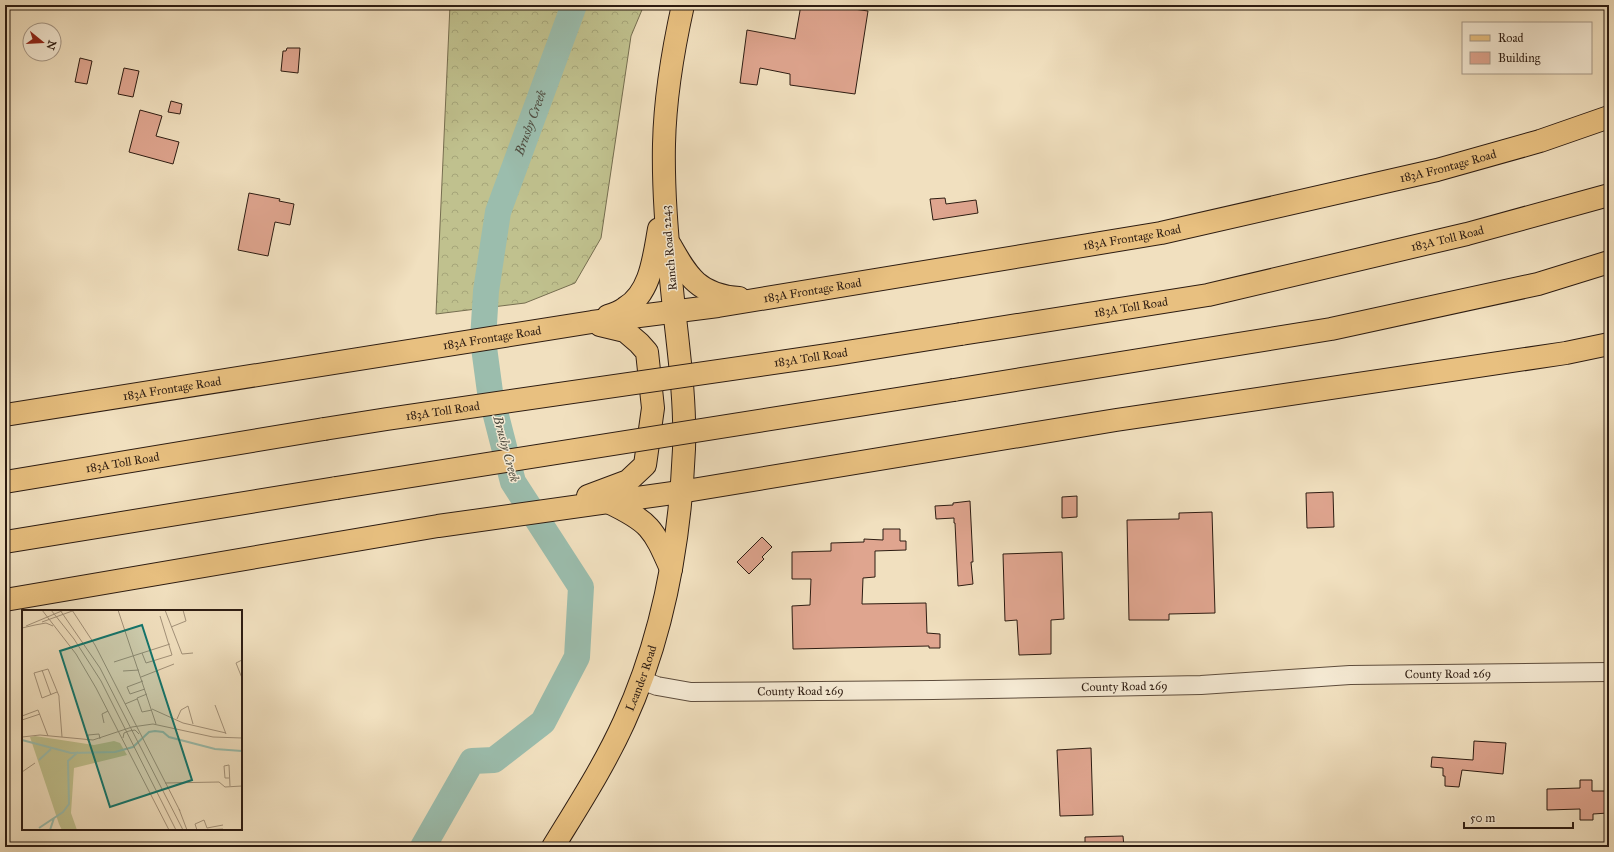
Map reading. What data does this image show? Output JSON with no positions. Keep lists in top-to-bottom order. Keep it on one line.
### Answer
{"streets":{"main road":["183A Frontage Road","183A Toll Road","Ranch Road 2243","Leander Road"],"street":["County Road 269"]},"crossings":[["183A Frontage Road","Ranch Road 2243"],["Ranch Road 2243","Leander Road"],["County Road 269","Leander Road"]],"water":["Brushy Creek"],"legend":["Road","Building"],"scale_bar":"50 m","north":"right"}
